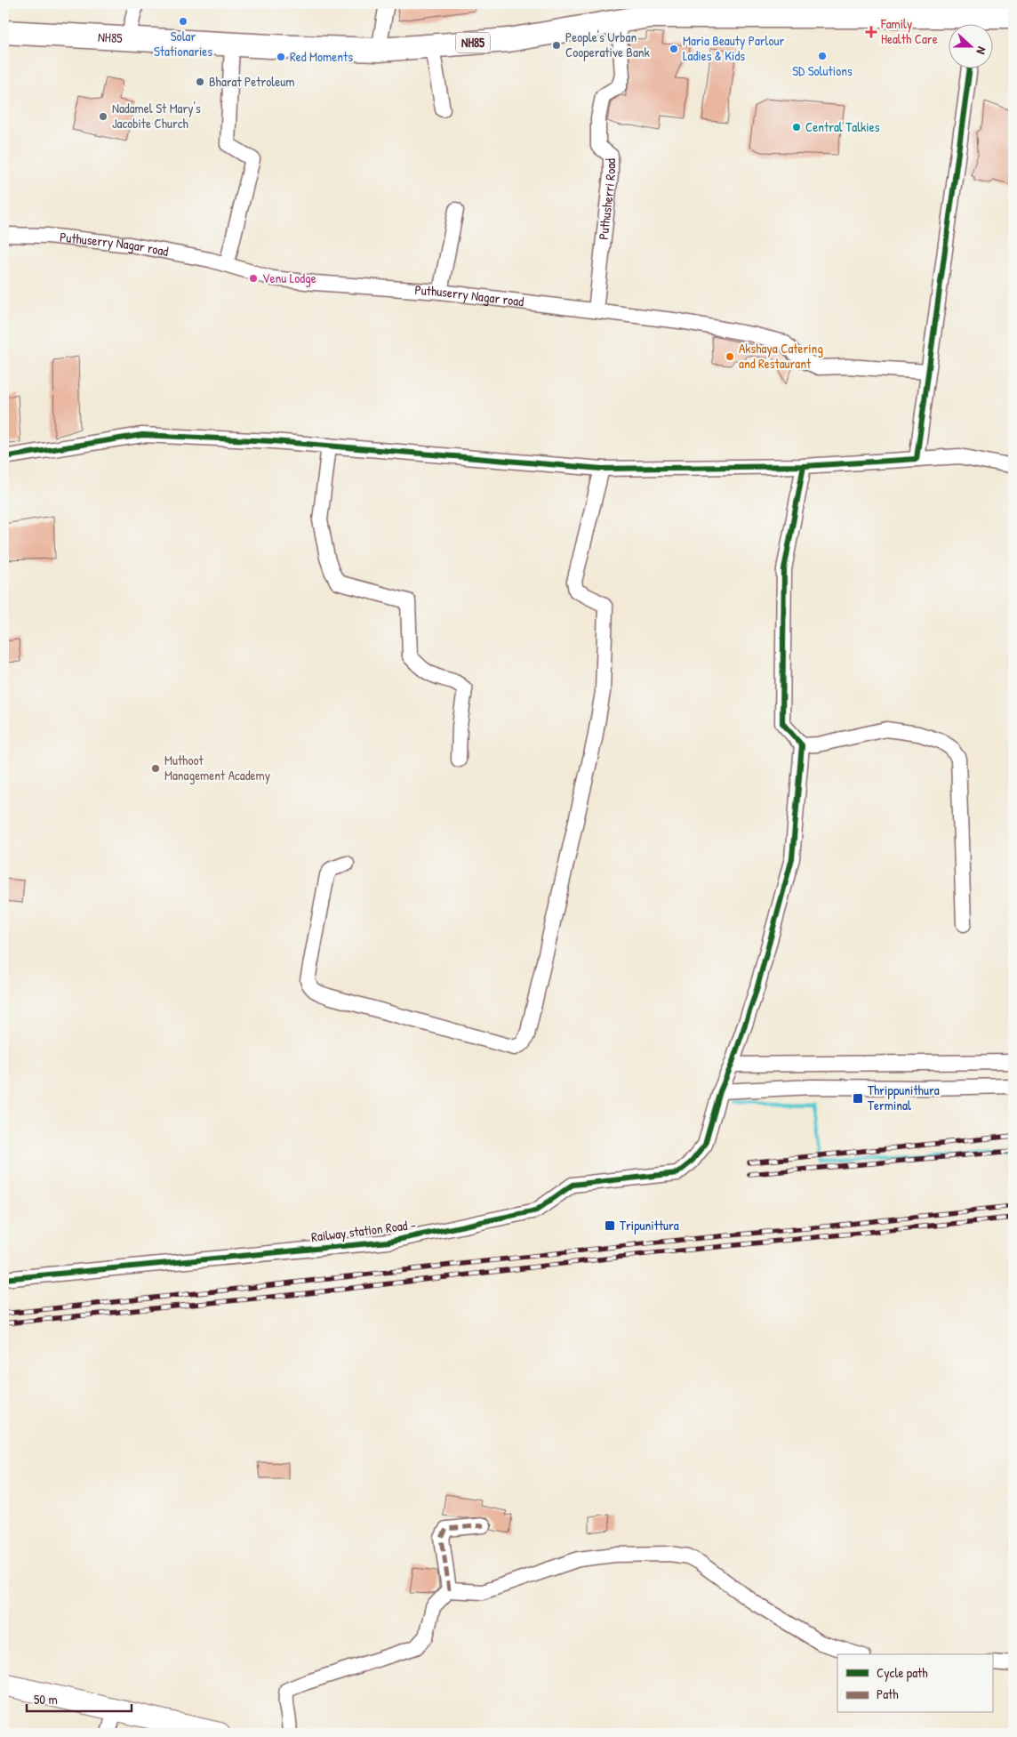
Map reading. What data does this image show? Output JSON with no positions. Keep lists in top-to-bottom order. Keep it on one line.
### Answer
{"streets":{"main road":["NH85"],"street":["Puthusherri Road","Puthuserry Nagar road","Railway station Road -"]},"crossings":[["NH85","Puthusherri Road"],["Puthusherri Road","Puthuserry Nagar road"]],"places":{"other":["Solar Stationaries","People's Urban Cooperative Bank","Maria Beauty Parlour Ladies & Kids","SD Solutions","Red Moments","Bharat Petroleum","Nadamel St Mary's Jacobite Church","Central Talkies","Venu Lodge","Akshaya Catering and Restaurant","Muthoot Management Academy"],"health":["Family Health Care"],"transit":["Thrippunithura Terminal","Tripunittura"]},"legend":["Cycle path","Path"],"scale_bar":"50 m","north":"right"}
